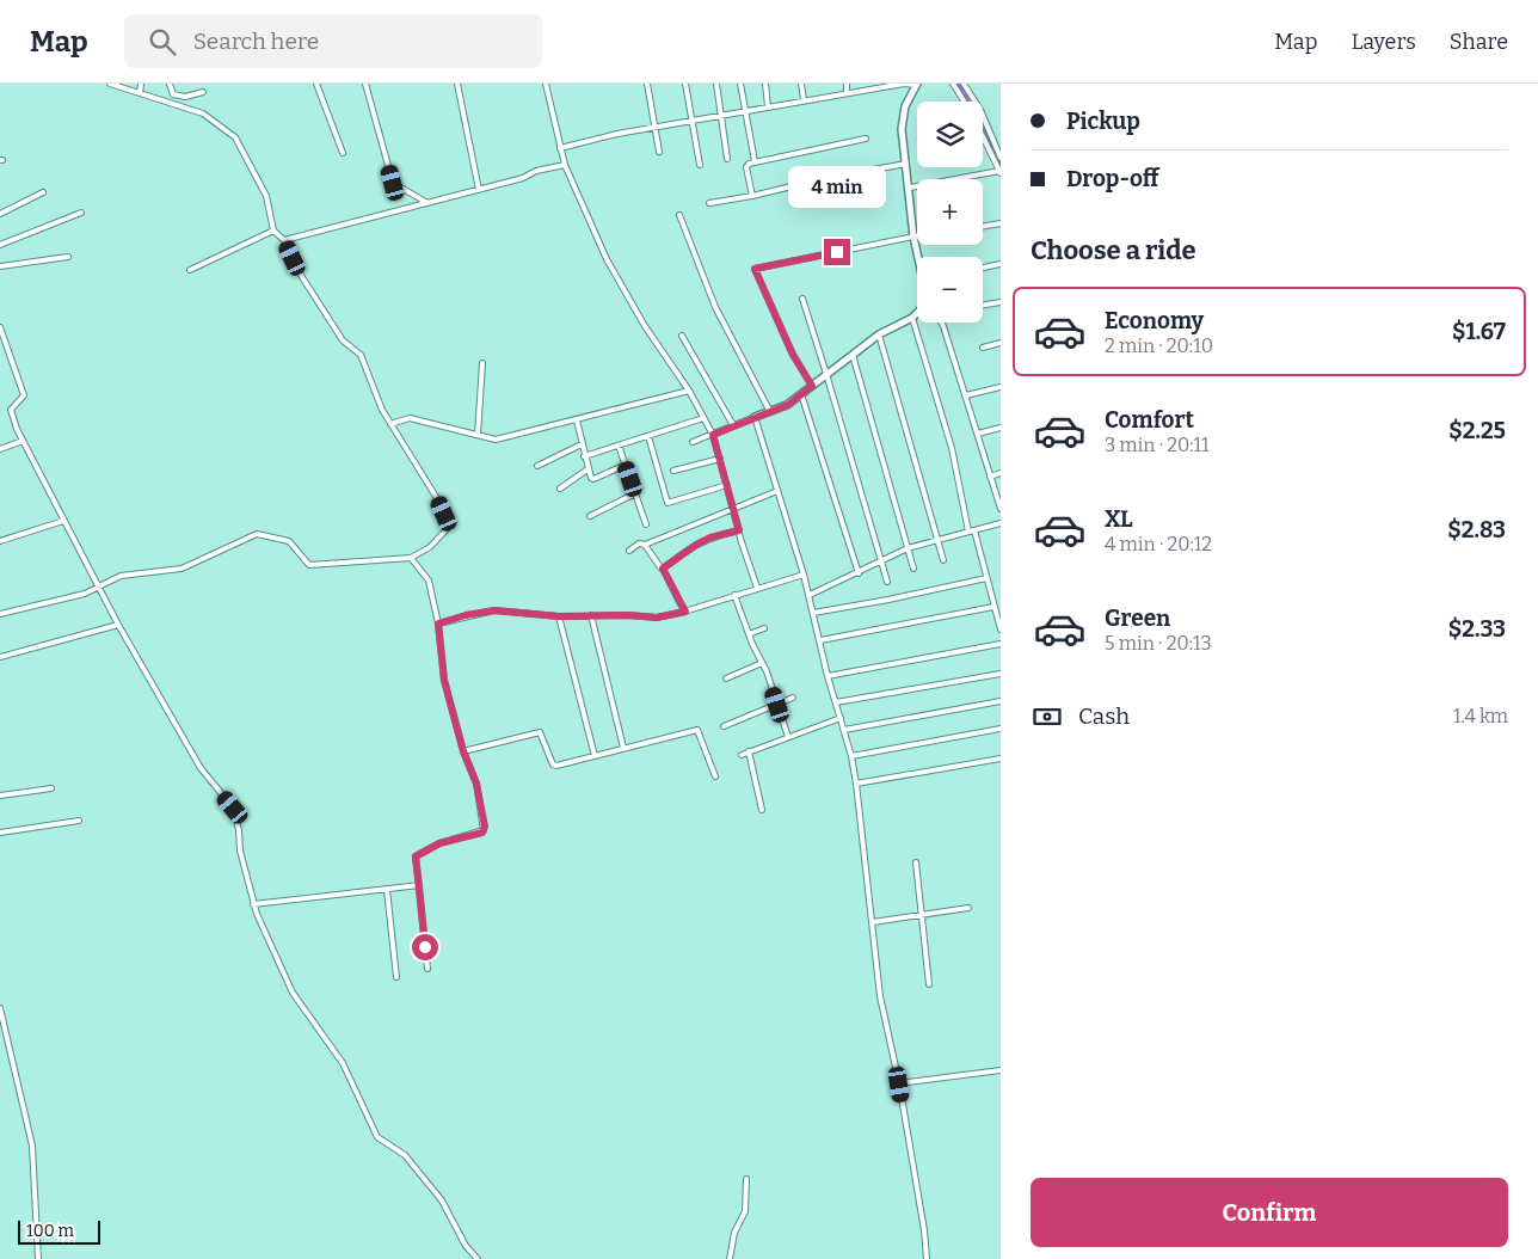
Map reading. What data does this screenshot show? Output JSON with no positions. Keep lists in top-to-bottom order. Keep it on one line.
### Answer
{"scale_bar":"100 m","page":{"header":"Map","search":"Search here","nav":["Map","Layers","Share"],"banner":["Pickup","Drop-off"],"map_buttons":["+","−"],"bubble":"4 min","heading":"Choose a ride","list":[{"name":"Economy","note":"2 min · 20:10","value":"$1.67"},{"name":"Comfort","note":"3 min · 20:11","value":"$2.25"},{"name":"XL","note":"4 min · 20:12","value":"$2.83"},{"name":"Green","note":"5 min · 20:13","value":"$2.33"}],"pay":["Cash","1.4 km"],"buttons":"Confirm","scale":"100 m"}}
